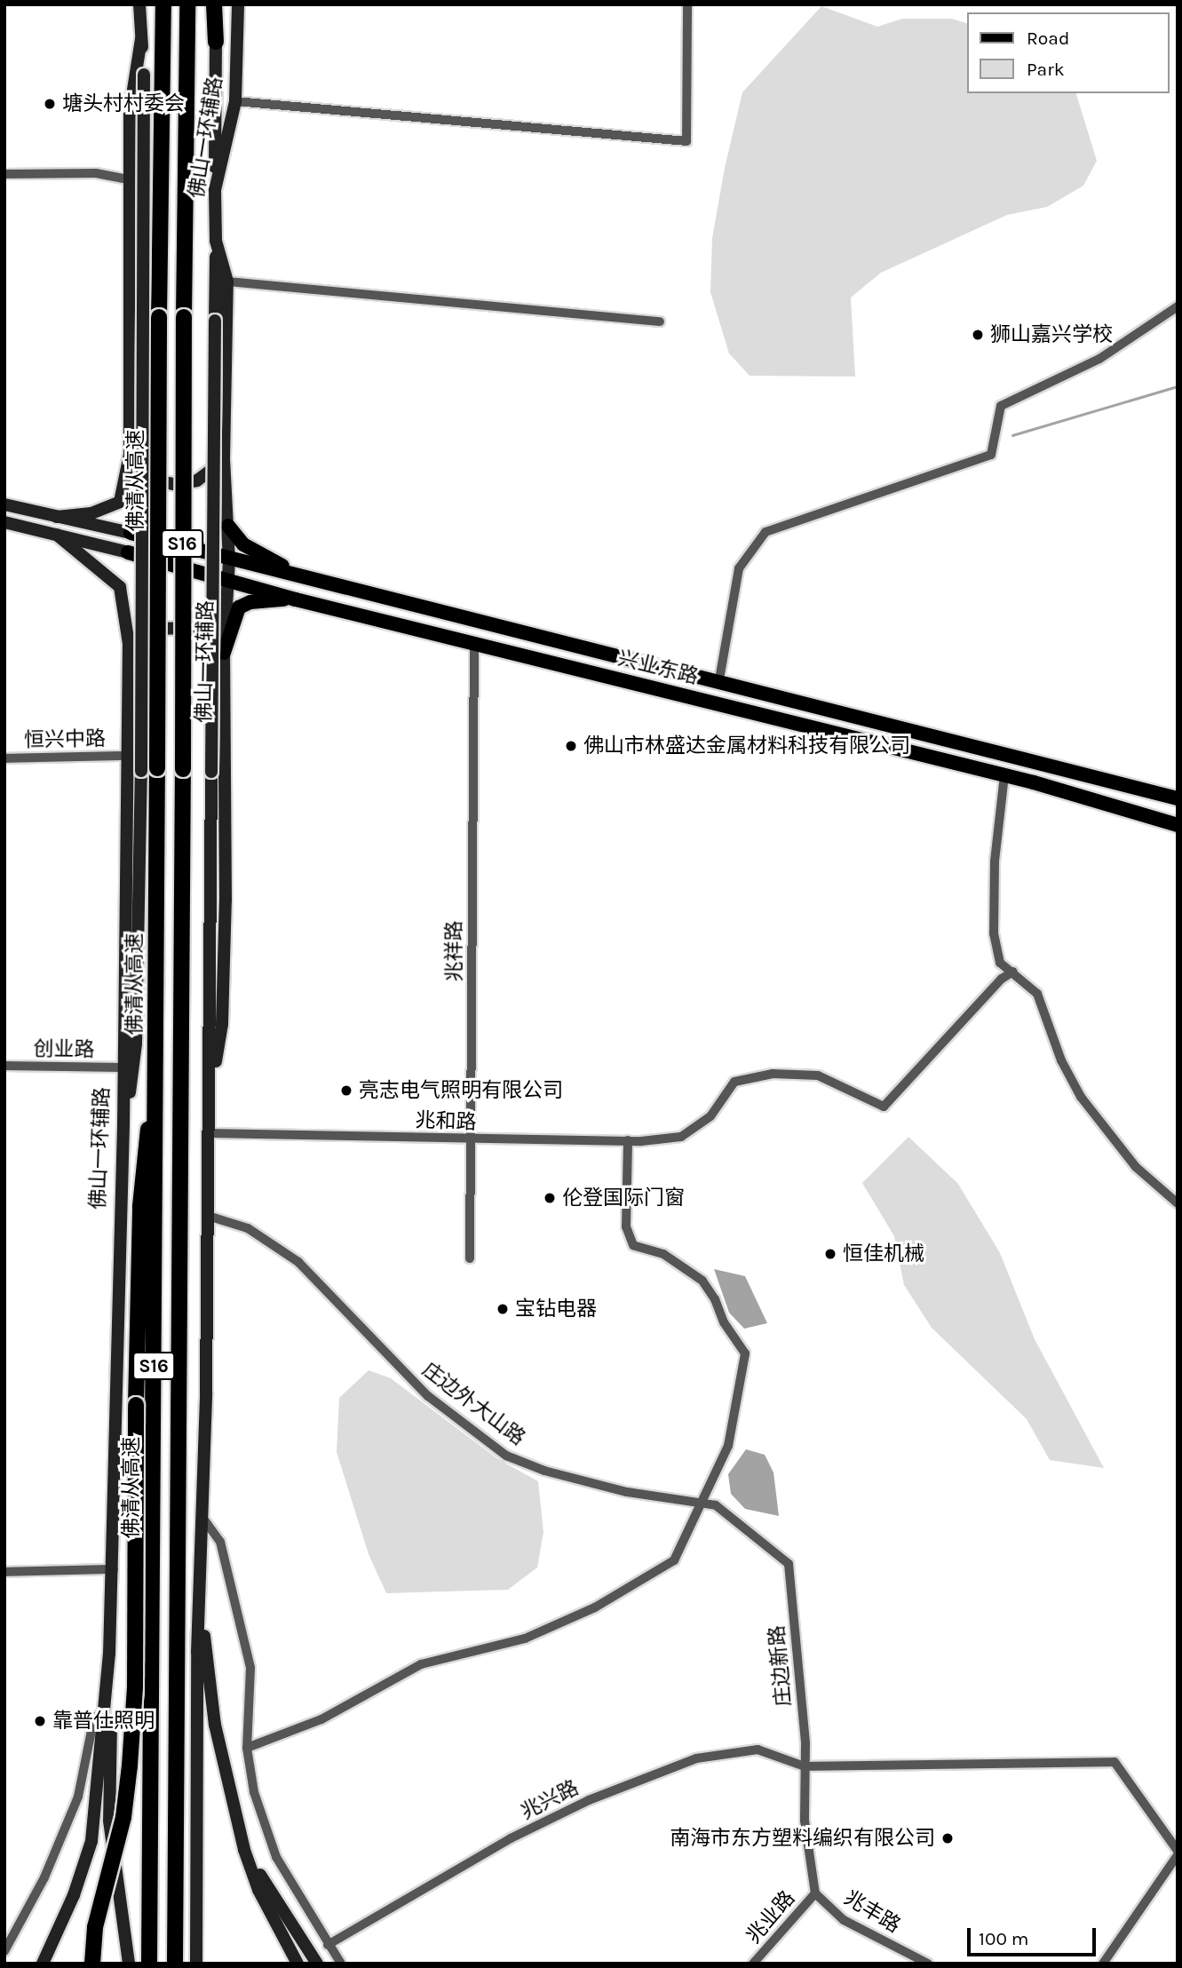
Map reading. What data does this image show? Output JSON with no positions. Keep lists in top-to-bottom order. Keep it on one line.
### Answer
{"streets":{"highway":["佛清从高速","S16"],"main road":["佛山一环辅路","兴业东路"],"street":["恒兴中路","兆祥路","创业路","兆和路","庄边外大山路","庄边新路","兆兴路","兆丰路","兆业路"]},"crossings":[["佛山一环辅路","兴业东路"],["佛山一环辅路","恒兴中路"],["佛山一环辅路","创业路"],["佛山一环辅路","兆和路"],["佛山一环辅路","庄边外大山路"],["兴业东路","兆祥路"],["兆祥路","兆和路"],["庄边外大山路","庄边新路"],["庄边新路","兆兴路"],["庄边新路","兆丰路"],["兆兴路","兆丰路"],["兆丰路","兆业路"]],"places":["塘头村村委会","狮山嘉兴学校","佛山市林盛达金属材料科技有限公司","亮志电气照明有限公司","伦登国际门窗","恒佳机械","宝钻电器","靠普仕照明","南海市东方塑料编织有限公司"],"legend":["Road","Park"],"scale_bar":"100 m"}
